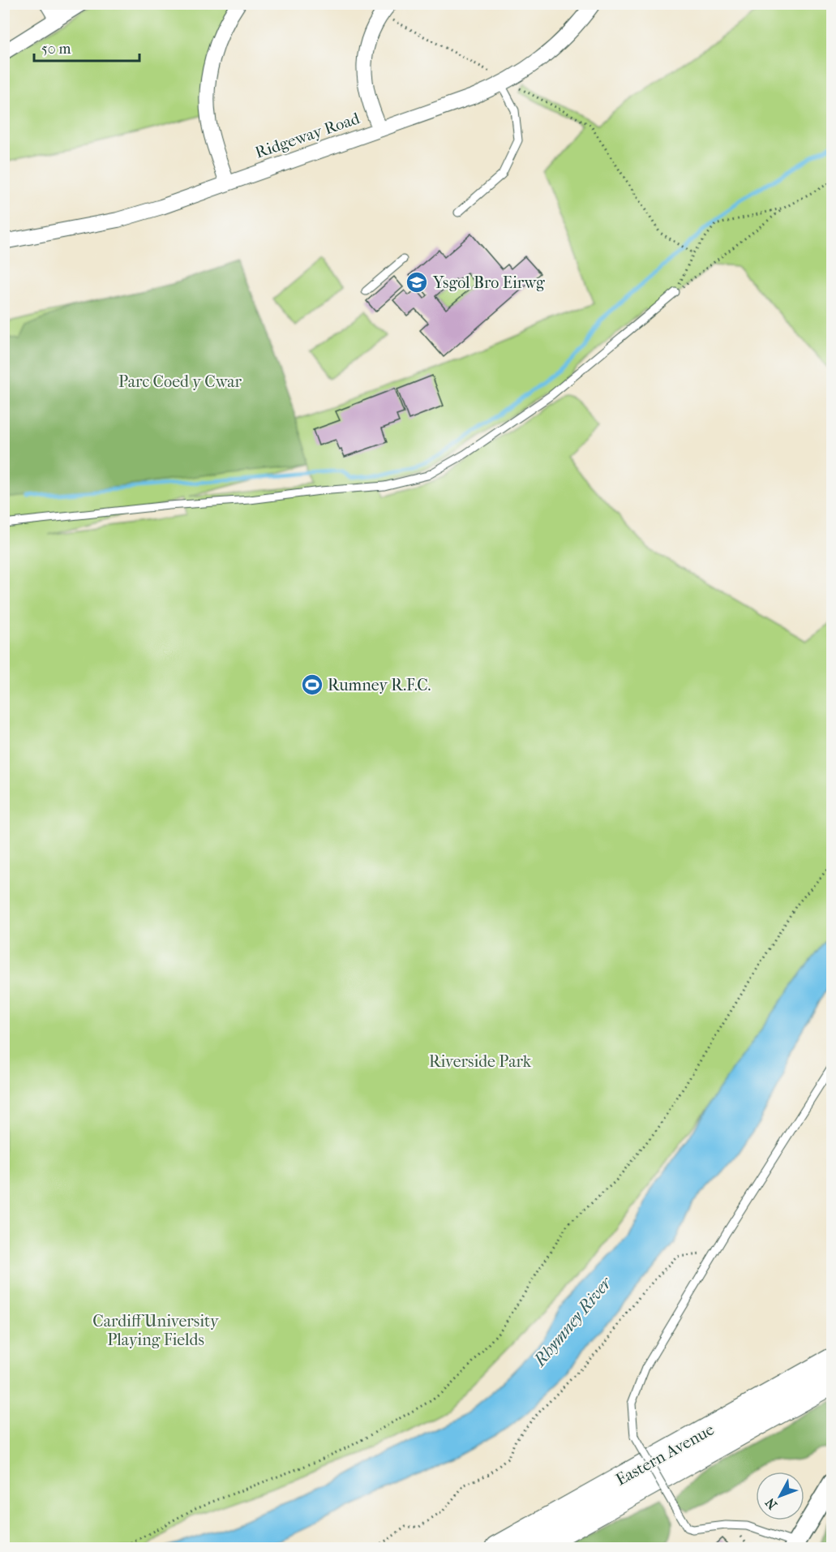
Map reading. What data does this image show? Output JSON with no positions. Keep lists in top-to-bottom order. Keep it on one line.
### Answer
{"streets":{"highway":["Eastern Avenue"],"street":["Ridgeway Road"]},"water":["Rhymney River"],"parks":["Parc Coed y Cwar","Riverside Park","Cardiff University Playing Fields"],"places":{"school or university":["Ysgol Bro Eirwg"],"sports":["Rumney R.F.C."]},"scale_bar":"50 m","north":"bottom left"}
